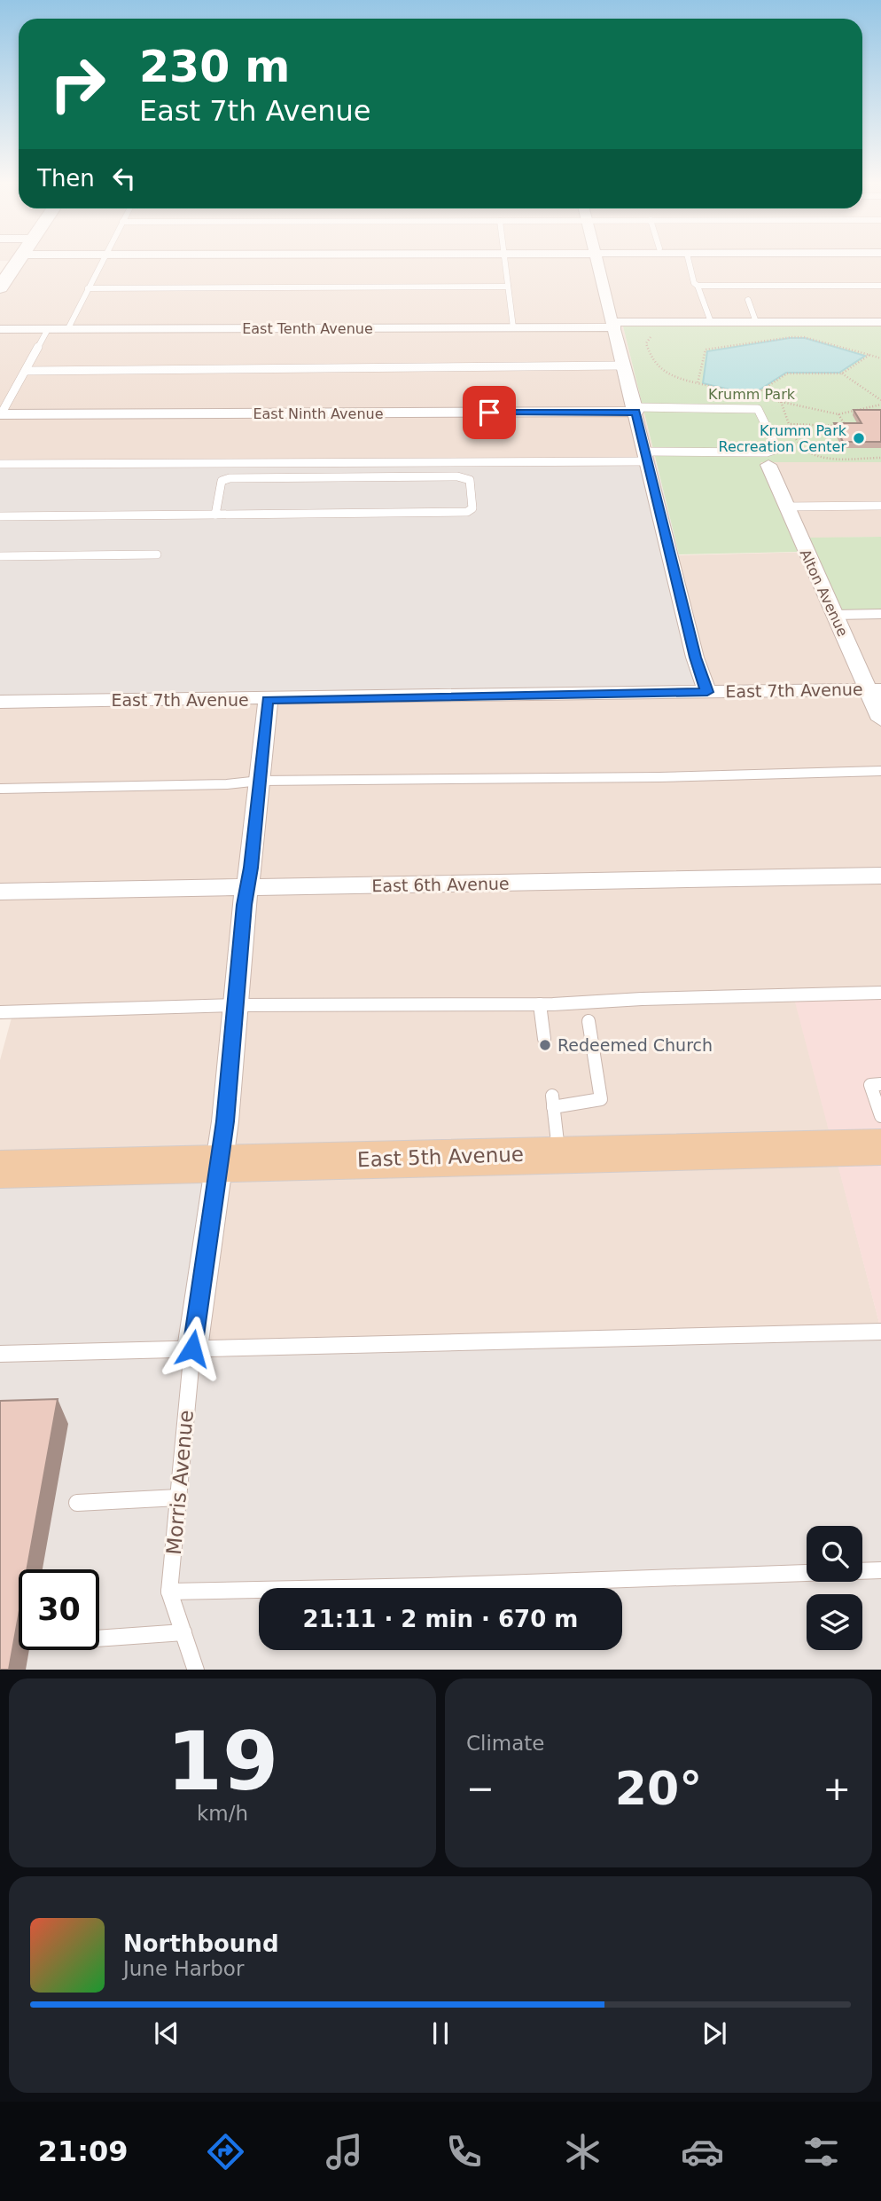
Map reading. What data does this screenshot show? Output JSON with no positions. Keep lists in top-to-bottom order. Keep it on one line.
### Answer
{"streets":{"main road":["East 5th Avenue"],"street":["East Tenth Avenue","East Ninth Avenue","Alton Avenue","East 7th Avenue","East 6th Avenue","Morris Avenue"]},"crossings":[["Alton Avenue","East 7th Avenue"],["East 7th Avenue","Morris Avenue"],["East 6th Avenue","Morris Avenue"],["East 5th Avenue","Morris Avenue"]],"parks":["Krumm Park"],"places":["Krumm Park Recreation Center","Redeemed Church"],"page":{"turn":["230 m","East 7th Avenue"],"then":"Then","limit":"30","trip":"21:11 · 2 min · 670 m","tile":[["19","km/h"],"Climate"],"heat":["−","20°","+"],"song":["Northbound","June Harbor"],"tabs":"21:09"}}
